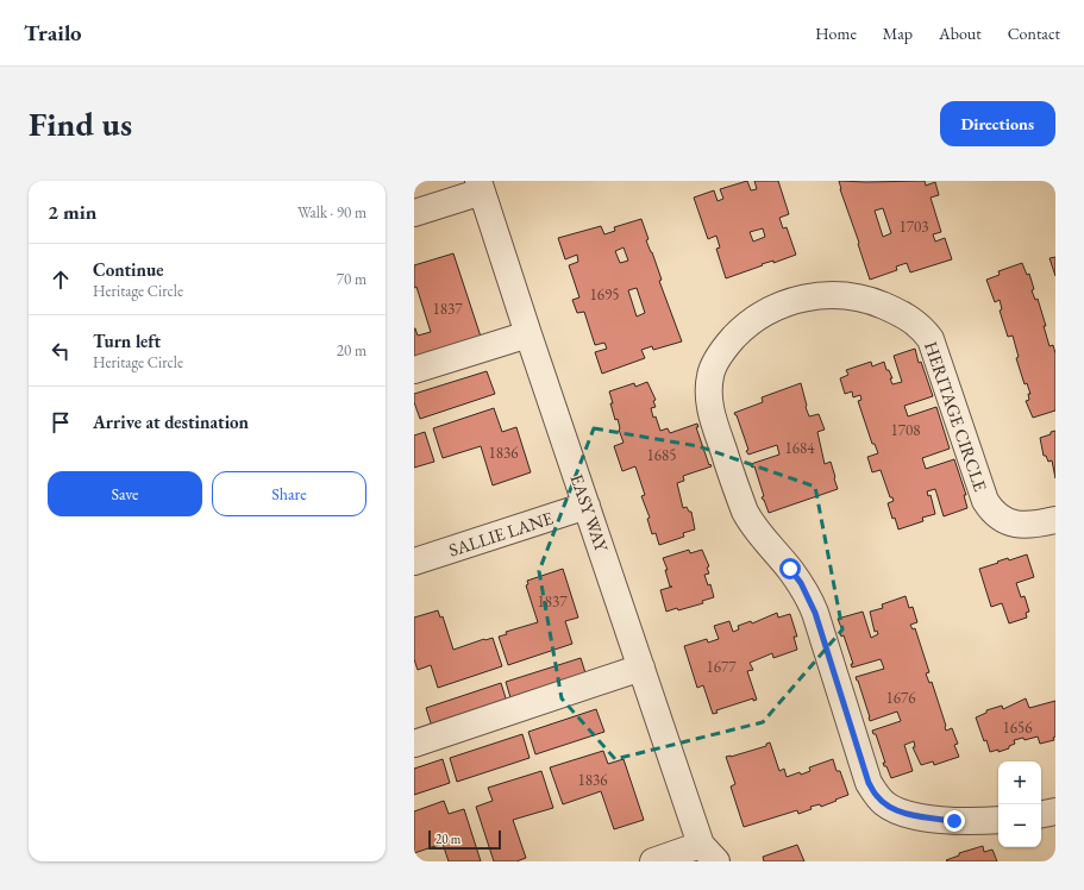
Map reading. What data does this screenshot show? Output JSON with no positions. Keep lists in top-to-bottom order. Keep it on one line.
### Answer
{"streets":{"street":["HERITAGE CIRCLE","EASY WAY","SALLIE LANE"]},"crossings":[["EASY WAY","SALLIE LANE"]],"house_numbers":["1703","1695","1837","1708","1684","1836","1685","1837","1677","1676","1656","1836"],"scale_bar":"20 m","page":{"header":"Trailo","nav":["Home","Map","About","Contact"],"buttons":["Directions",["Save","Share"]],"title":"Find us","heading":["2 min","Walk · 90 m"],"list":[["Continue","Heritage Circle","70 m"],["Turn left","Heritage Circle","20 m"],"Arrive at destination"],"map_buttons":["+","−"],"scale":"20 m"}}
